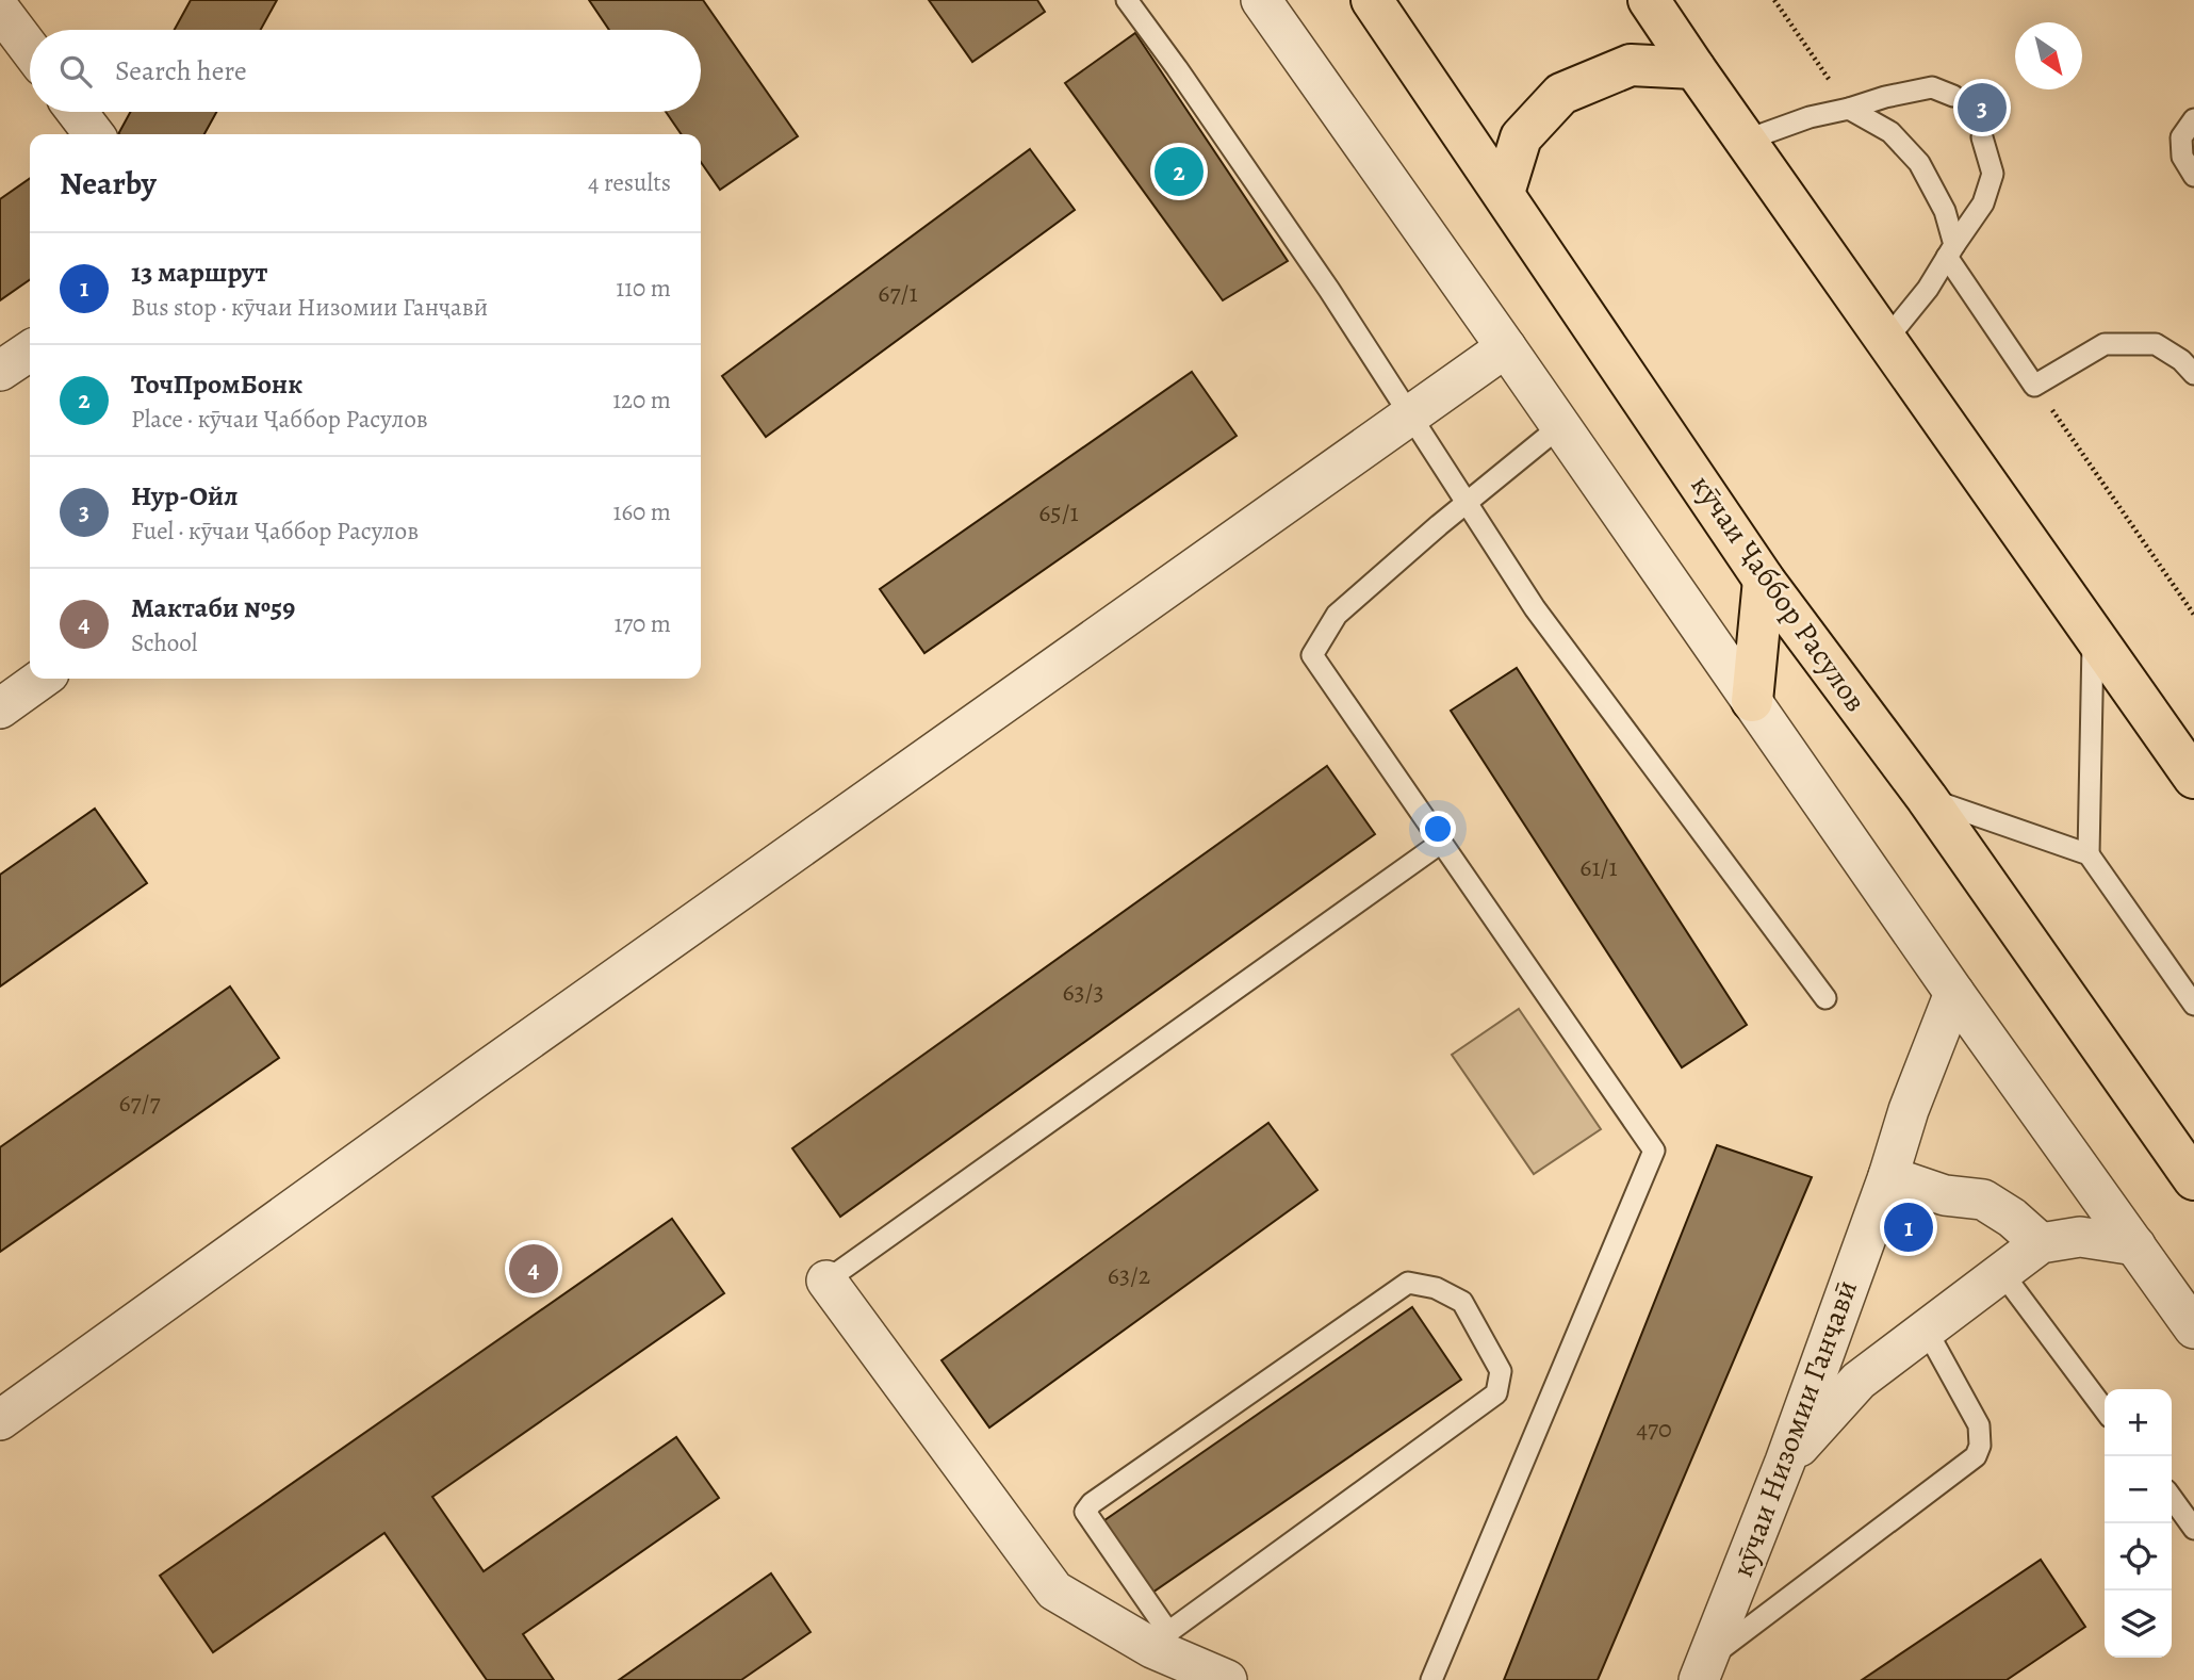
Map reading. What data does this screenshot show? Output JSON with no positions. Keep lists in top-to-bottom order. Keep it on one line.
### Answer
{"streets":{"main road":["кӯчаи Ҷаббор Расулов"],"street":["кӯчаи Низомии Ганҷавӣ"]},"house_numbers":["67/1","65/1","61/1","63/3","67/7","63/2","470"],"north":"bottom right","page":{"search":"Search here","pins":["3","2","1","4"],"heading":["Nearby","4 results"],"list":[{"mark":"1","name":"13 маршрут","note":"Bus stop · кӯчаи Низомии Ганҷавӣ","value":"110 m"},{"mark":"2","name":"ТочПромБонк","note":"Place · кӯчаи Ҷаббор Расулов","value":"120 m"},{"mark":"3","name":"Нур-Ойл","note":"Fuel · кӯчаи Ҷаббор Расулов","value":"160 m"},{"mark":"4","name":"Мактаби №59","note":"School","value":"170 m"}],"map_buttons":["+","−"]}}
